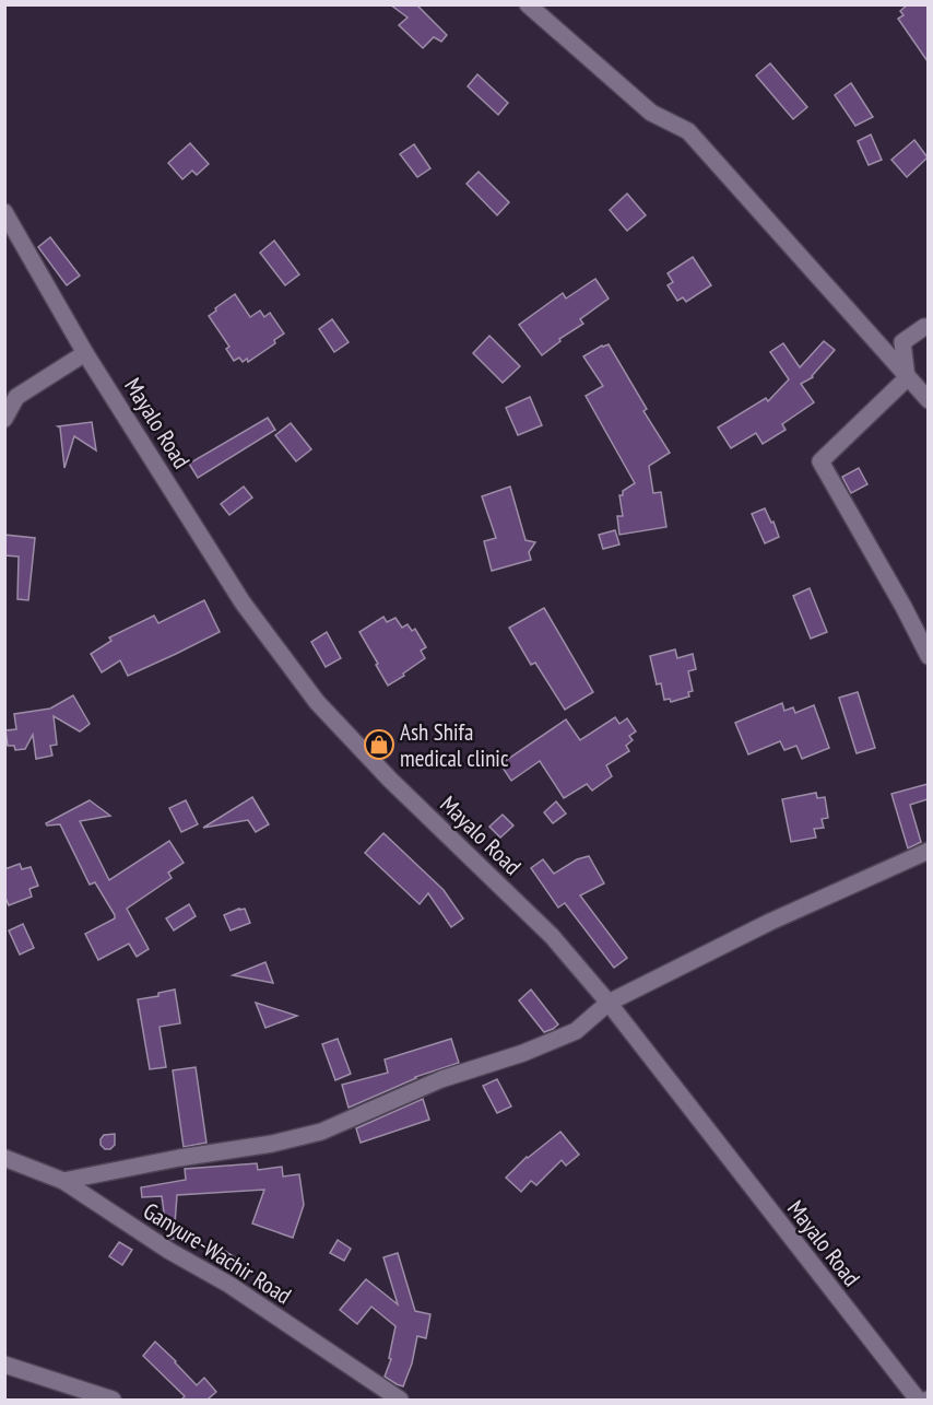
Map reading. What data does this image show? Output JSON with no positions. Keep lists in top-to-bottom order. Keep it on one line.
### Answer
{"streets":{"street":["Mayalo Road","Ganyure-Wachir Road"]},"places":{"shop":["Ash Shifa medical clinic"]}}
